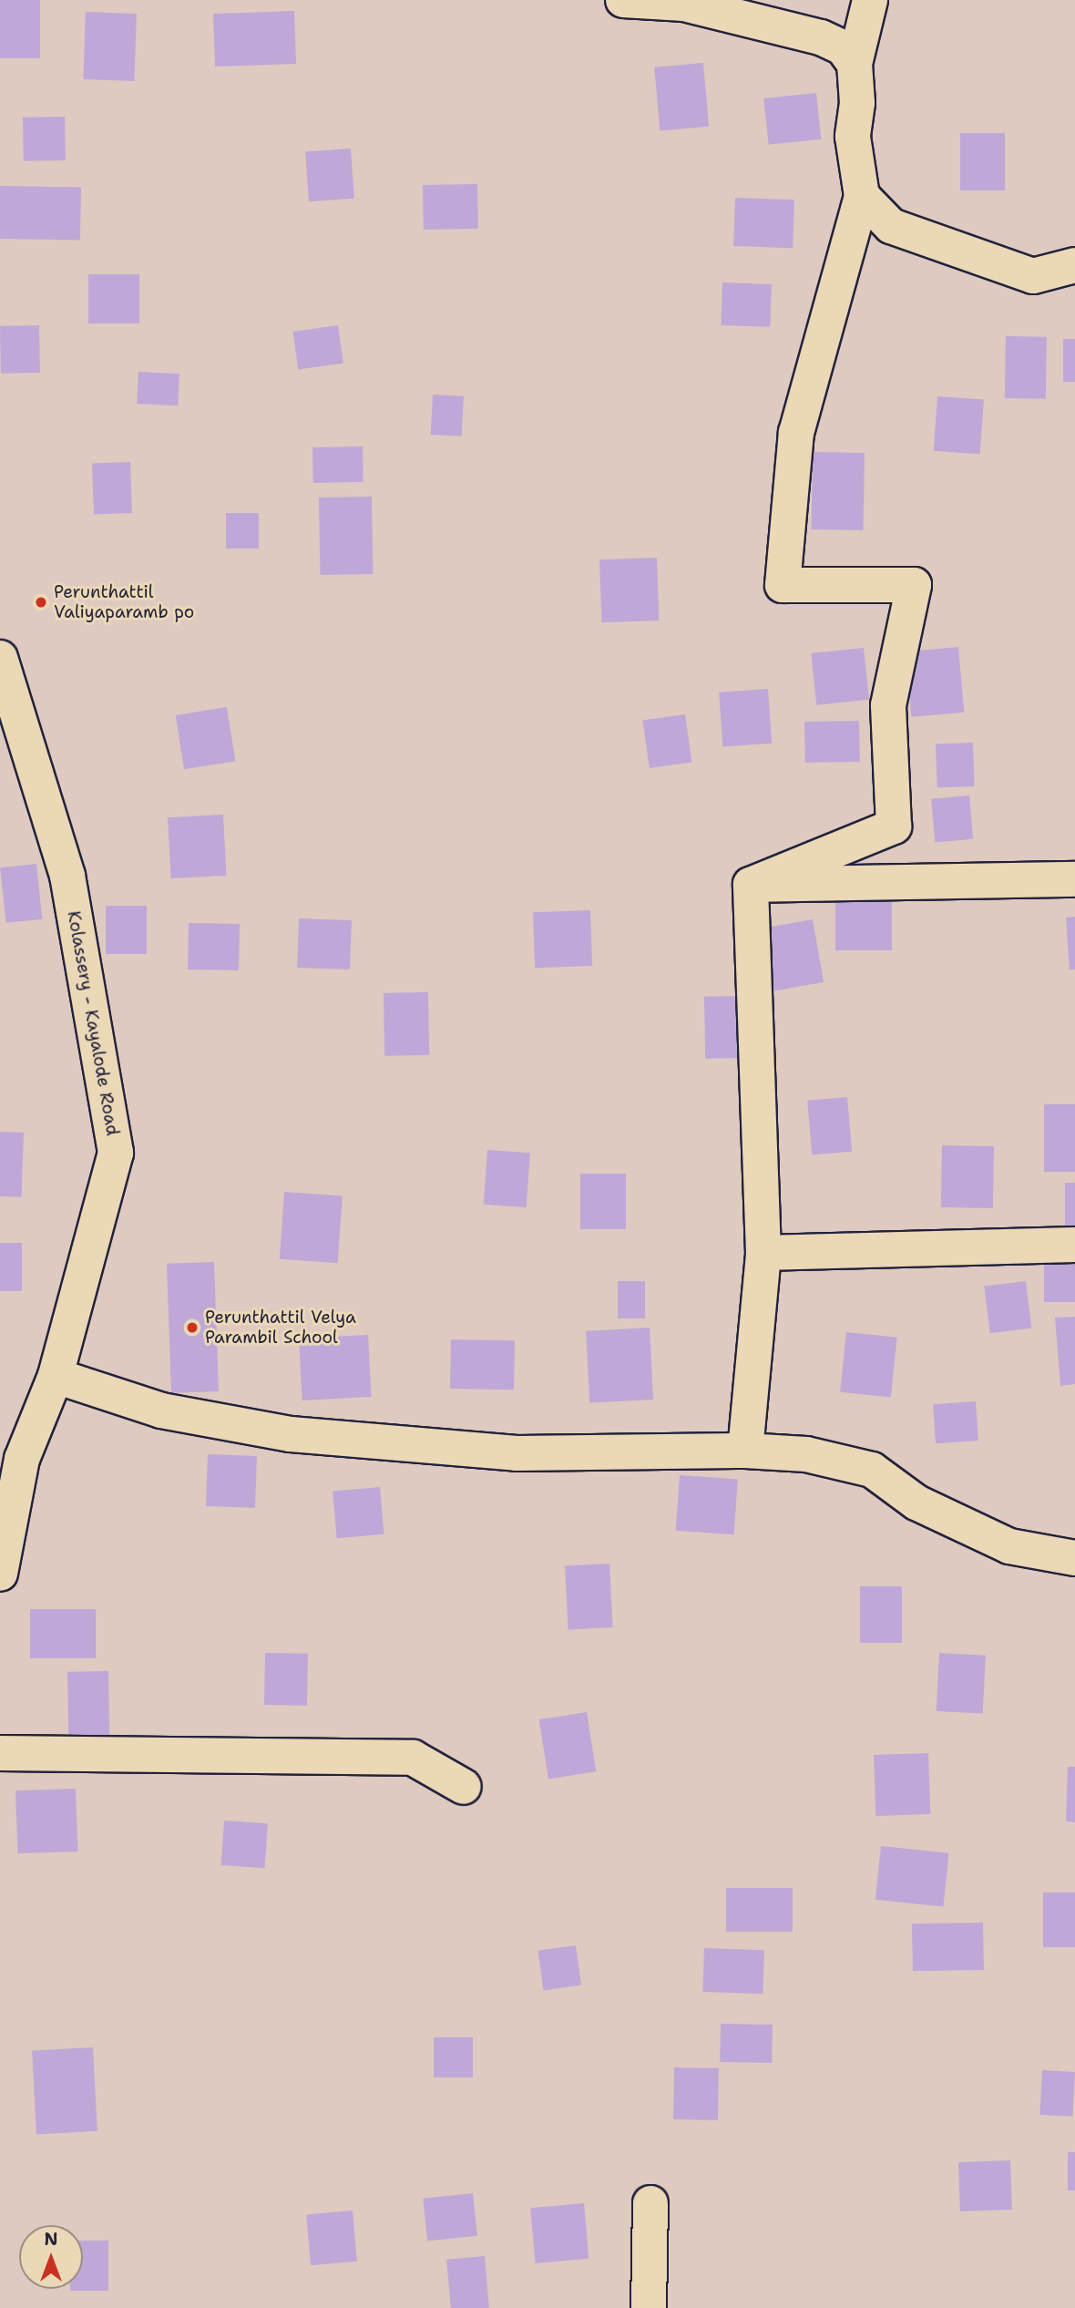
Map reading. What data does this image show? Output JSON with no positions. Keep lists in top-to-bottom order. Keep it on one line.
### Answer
{"streets":{"street":["Kolassery - Kayalode Road"]},"places":["Perunthattil Valiyaparamb po","Perunthattil Velya Parambil School"],"north":"top"}
